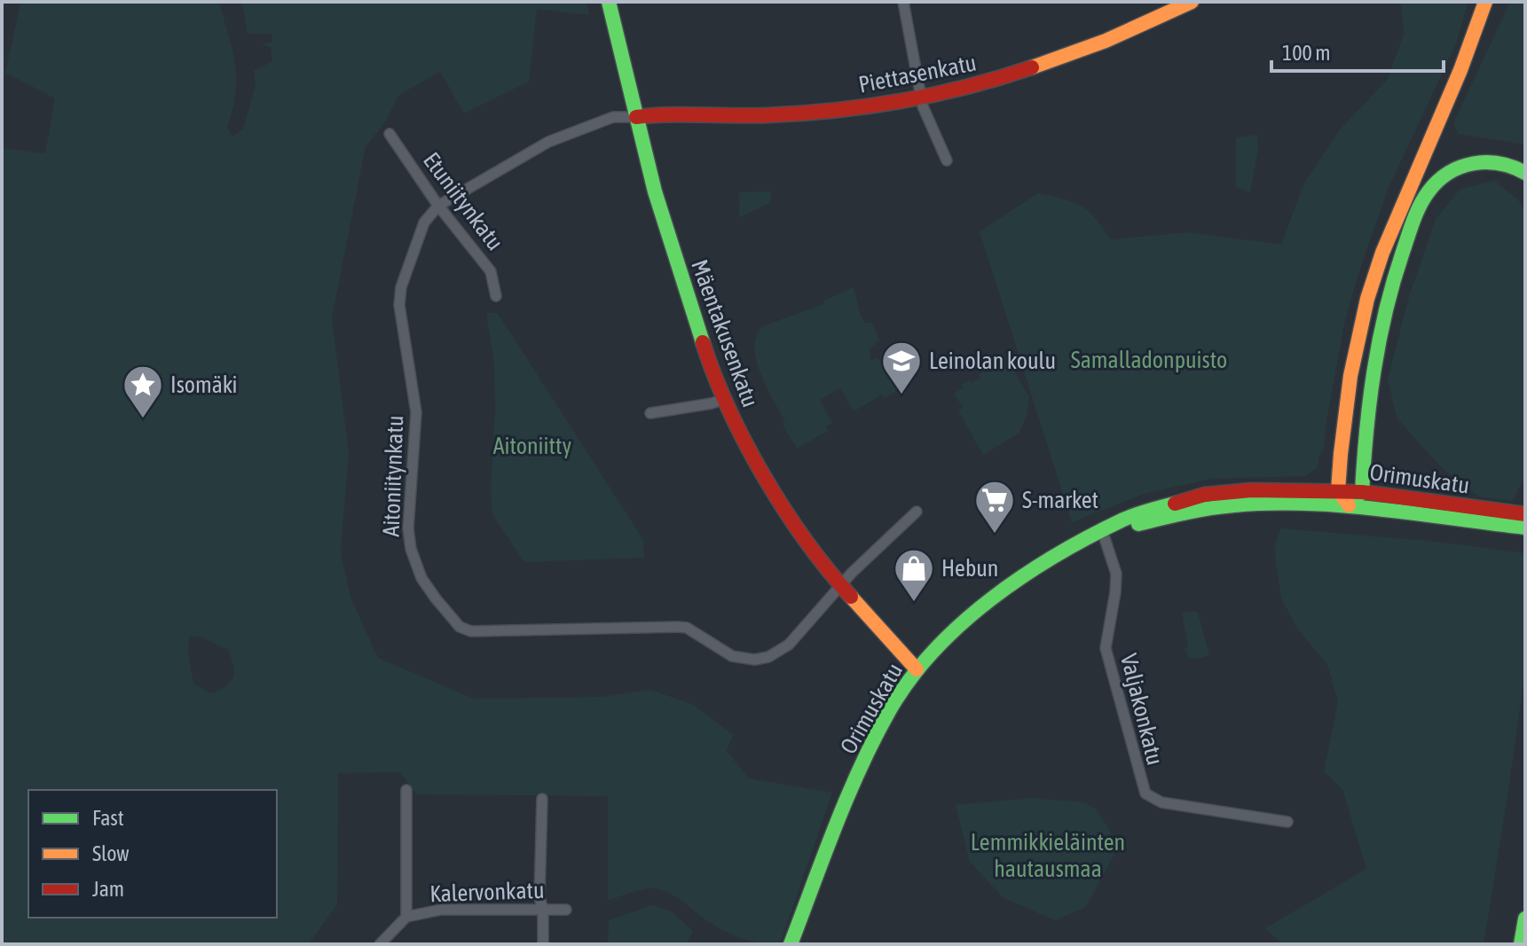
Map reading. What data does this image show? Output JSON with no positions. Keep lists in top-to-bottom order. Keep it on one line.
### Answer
{"streets":{"main road":["Piettasenkatu","Mäentakusenkatu","Orimuskatu"],"street":["Etuniitynkatu","Aitoniitynkatu","Valjakonkatu","Kalervonkatu"]},"crossings":[["Piettasenkatu","Mäentakusenkatu"],["Piettasenkatu","Aitoniitynkatu"],["Etuniitynkatu","Aitoniitynkatu"],["Mäentakusenkatu","Aitoniitynkatu"],["Mäentakusenkatu","Orimuskatu"],["Orimuskatu","Valjakonkatu"]],"parks":["Samalladonpuisto","Aitoniitty","Lemmikkieläinten hautausmaa"],"places":{"school or university":["Leinolan koulu"],"place":["Isomäki"],"supermarket":["S-market"],"shop":["Hebun"]},"legend":["Fast","Slow","Jam"],"scale_bar":"100 m"}
